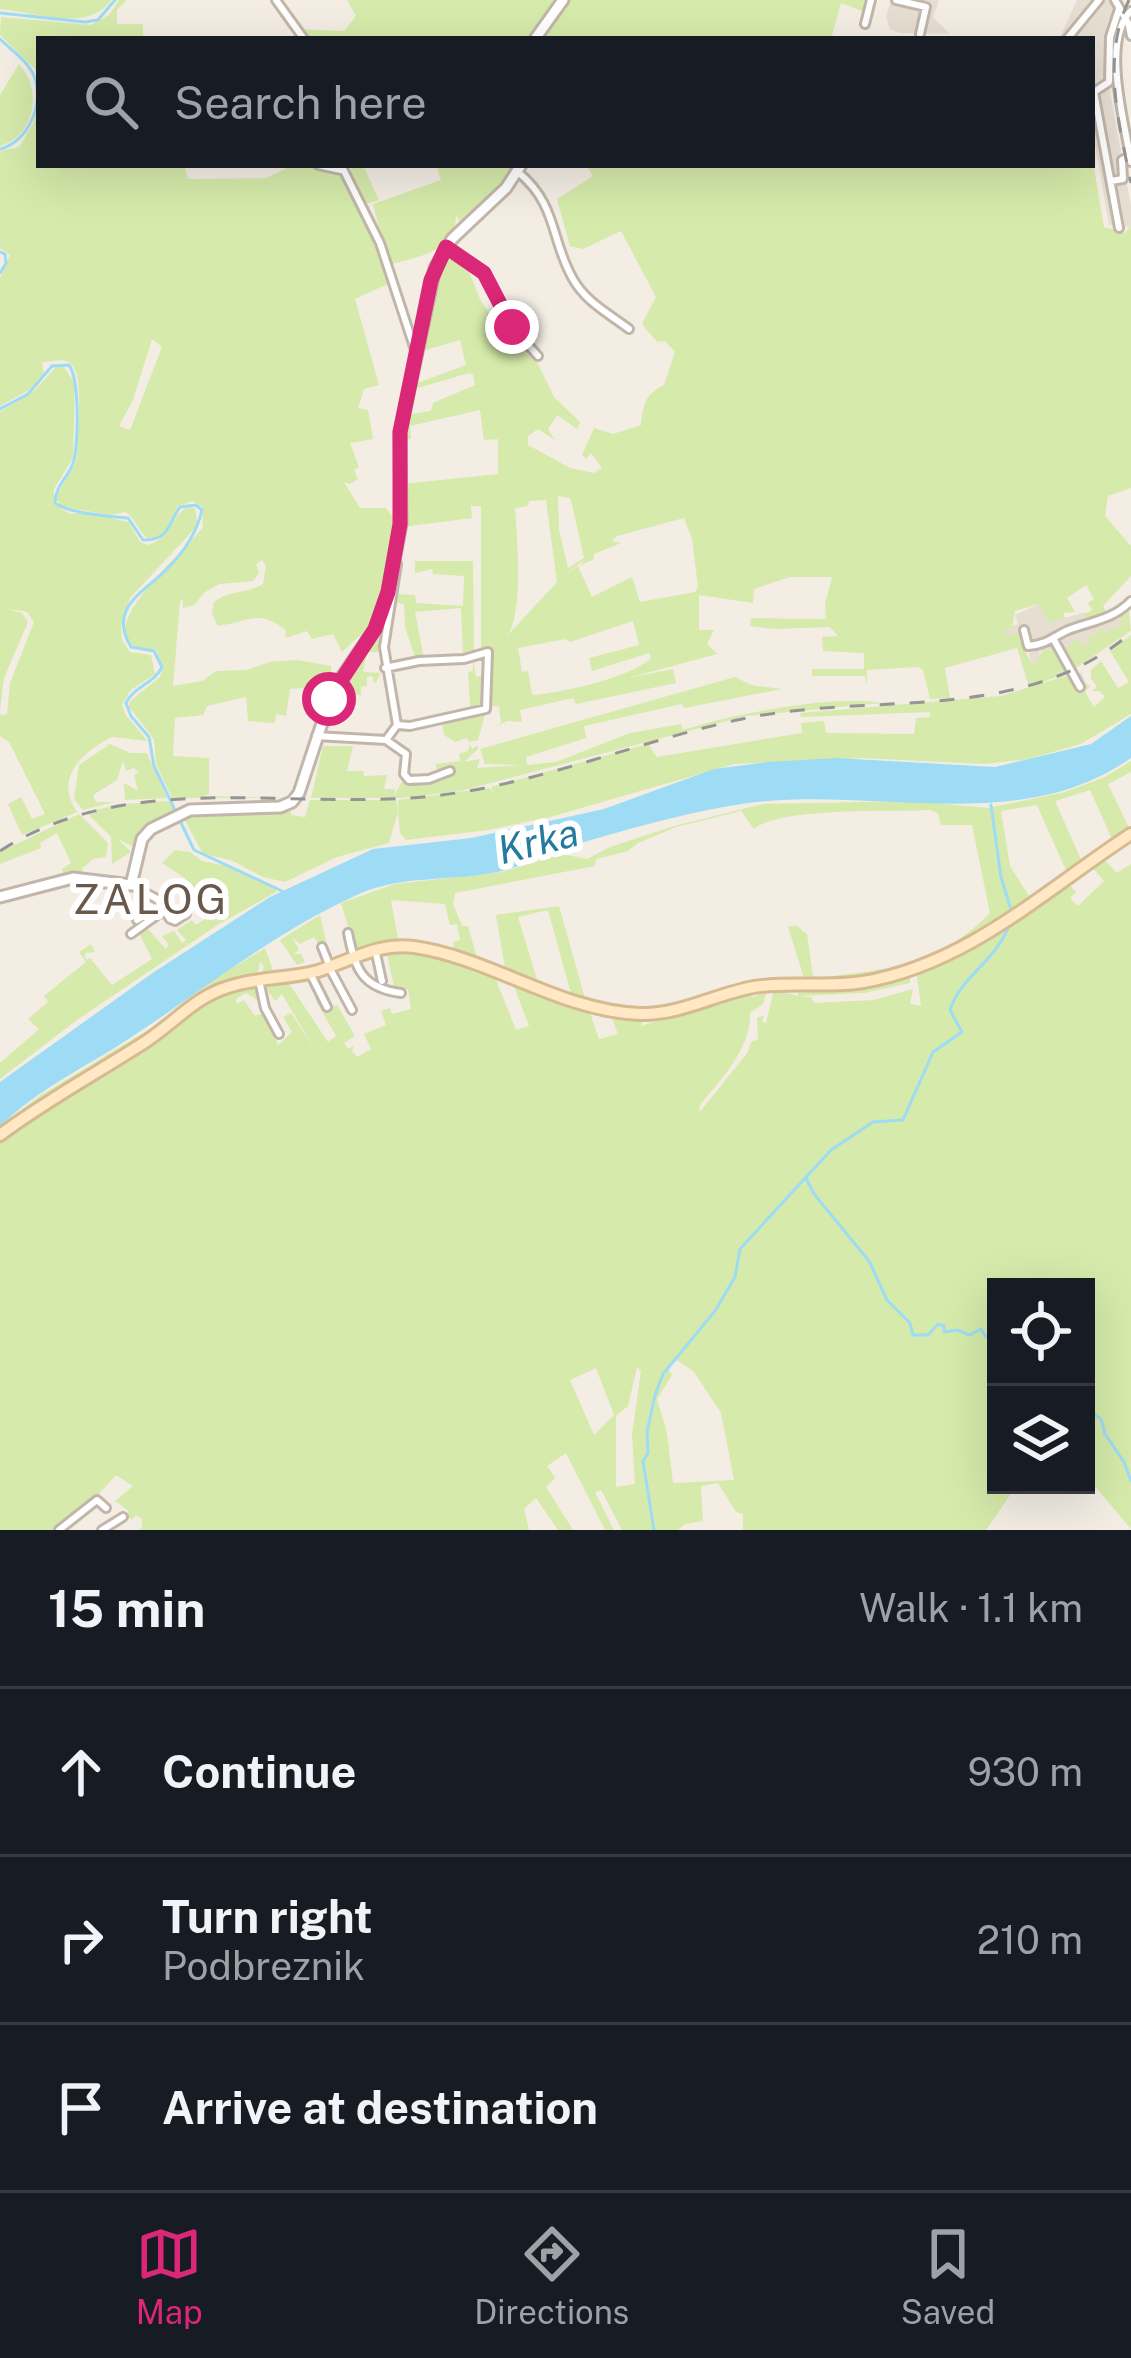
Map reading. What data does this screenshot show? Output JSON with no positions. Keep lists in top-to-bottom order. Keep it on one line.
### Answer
{"districts":["ZALOG"],"water":["Krka"],"page":{"search":"Search here","heading":["15 min","Walk · 1.1 km"],"list":[["Continue","930 m"],["Turn right","Podbreznik","210 m"],"Arrive at destination"],"nav":["Map","Directions","Saved"]}}
